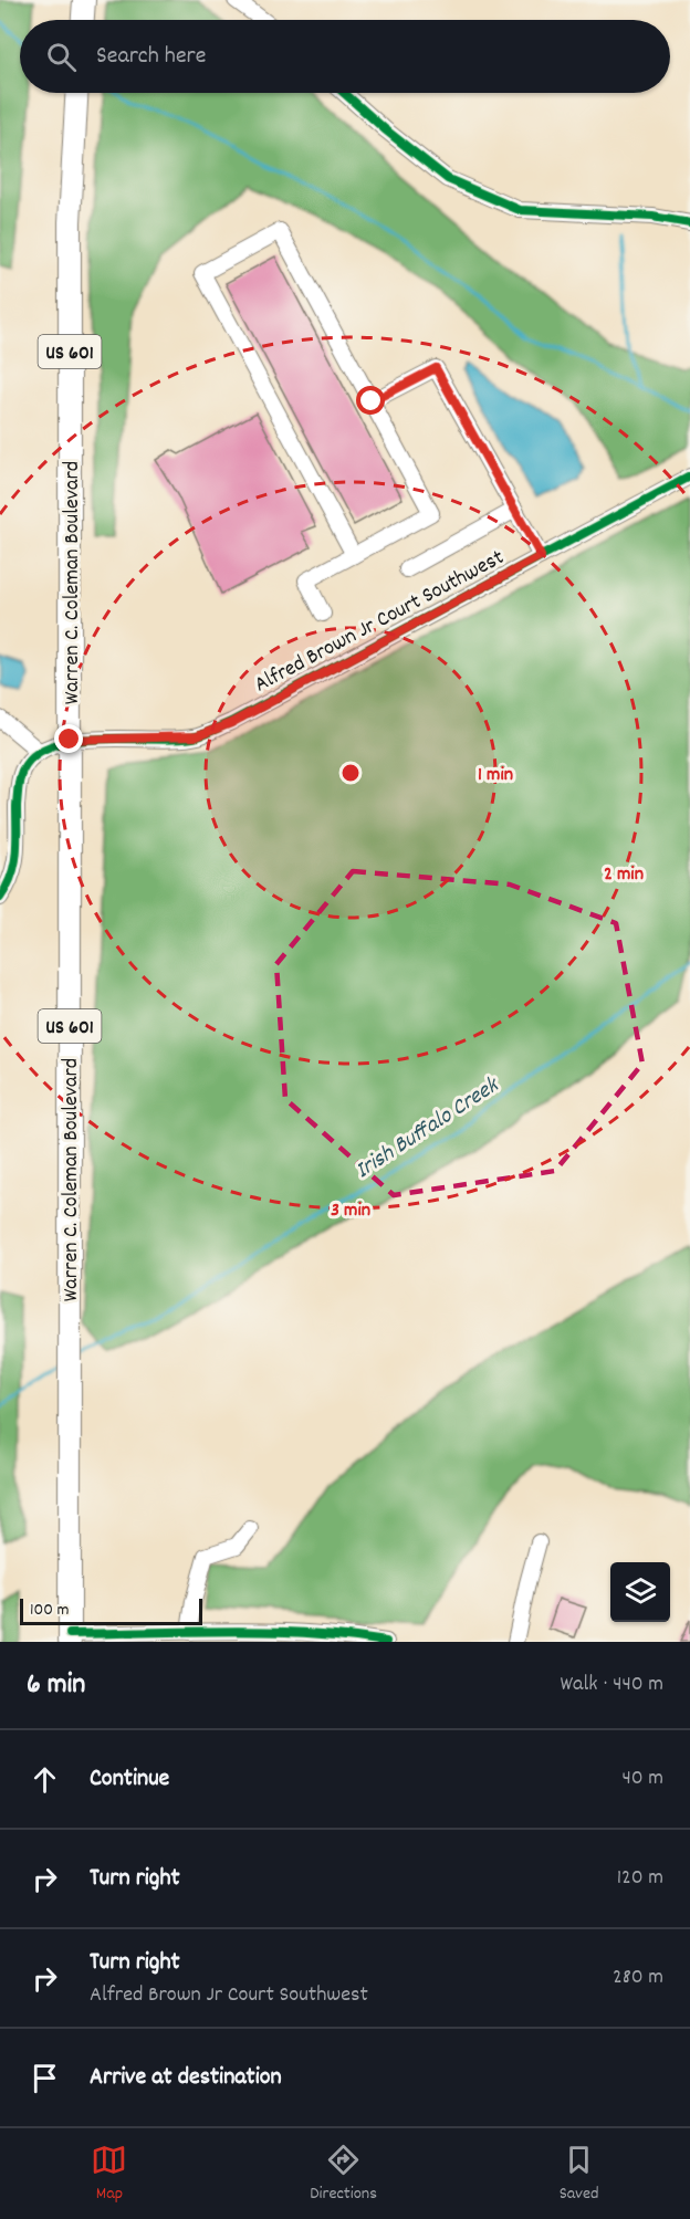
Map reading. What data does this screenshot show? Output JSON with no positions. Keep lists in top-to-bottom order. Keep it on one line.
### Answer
{"streets":{"highway":["US 601","Warren C. Coleman Boulevard"],"street":["Alfred Brown Jr Court Southwest"]},"crossings":[["Warren C. Coleman Boulevard","Alfred Brown Jr Court Southwest"]],"water":["Irish Buffalo Creek"],"scale_bar":"100 m","page":{"search":"Search here","scale":"100 m","heading":["6 min","Walk · 440 m"],"list":[["Continue","40 m"],["Turn right","120 m"],["Turn right","Alfred Brown Jr Court Southwest","280 m"],"Arrive at destination"],"nav":["Map","Directions","Saved"]},"rings":["1 min","2 min","3 min"]}
